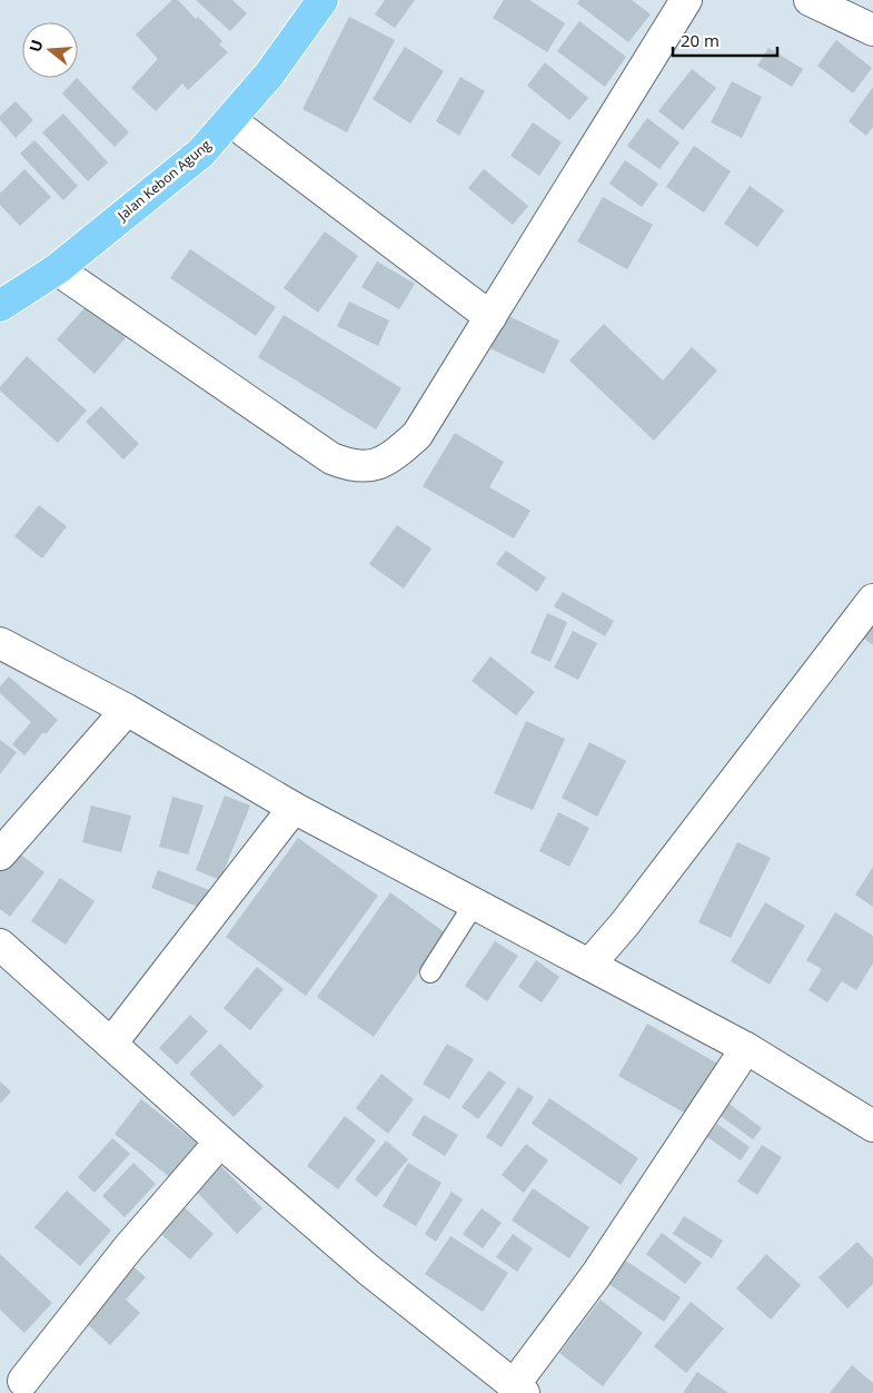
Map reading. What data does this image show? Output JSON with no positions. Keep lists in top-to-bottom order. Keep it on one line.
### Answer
{"streets":{"main road":["Jalan Kebon Agung"]},"scale_bar":"20 m","north":"left"}
